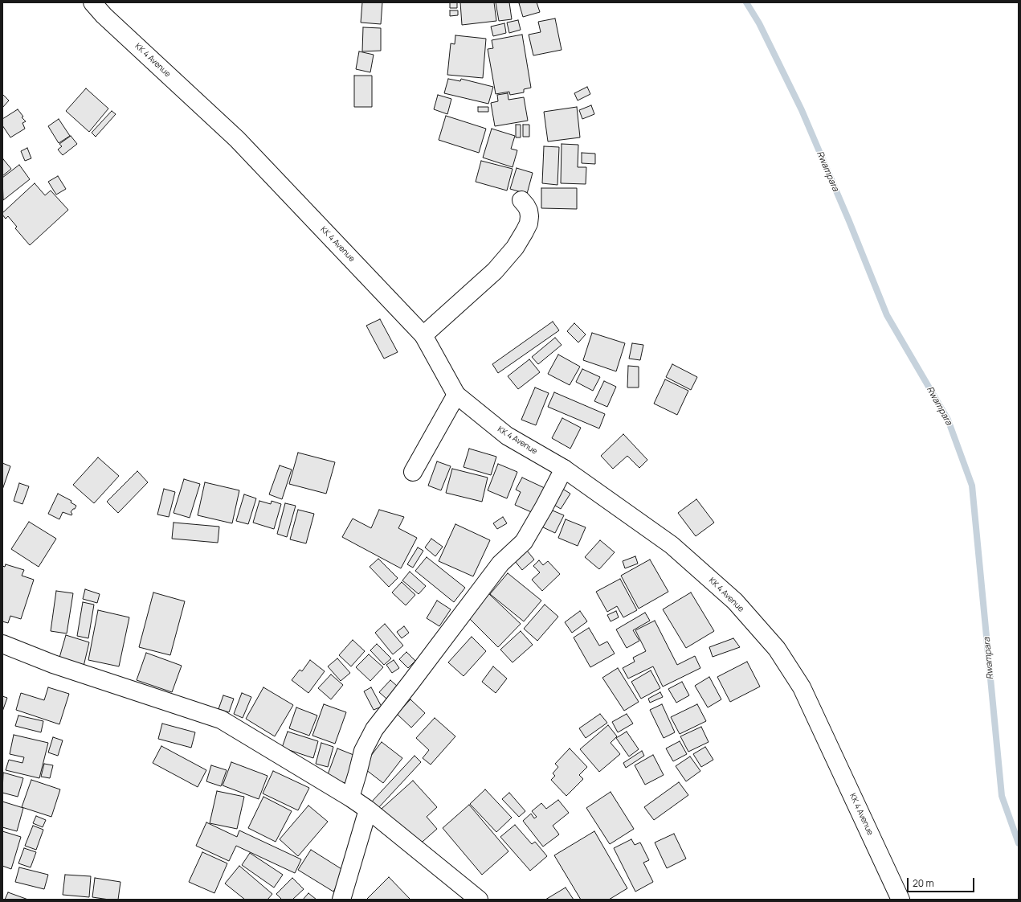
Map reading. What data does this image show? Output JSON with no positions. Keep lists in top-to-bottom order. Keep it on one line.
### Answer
{"streets":{"street":["KK 4 Avenue"]},"water":["Rwampara"],"scale_bar":"20 m"}
